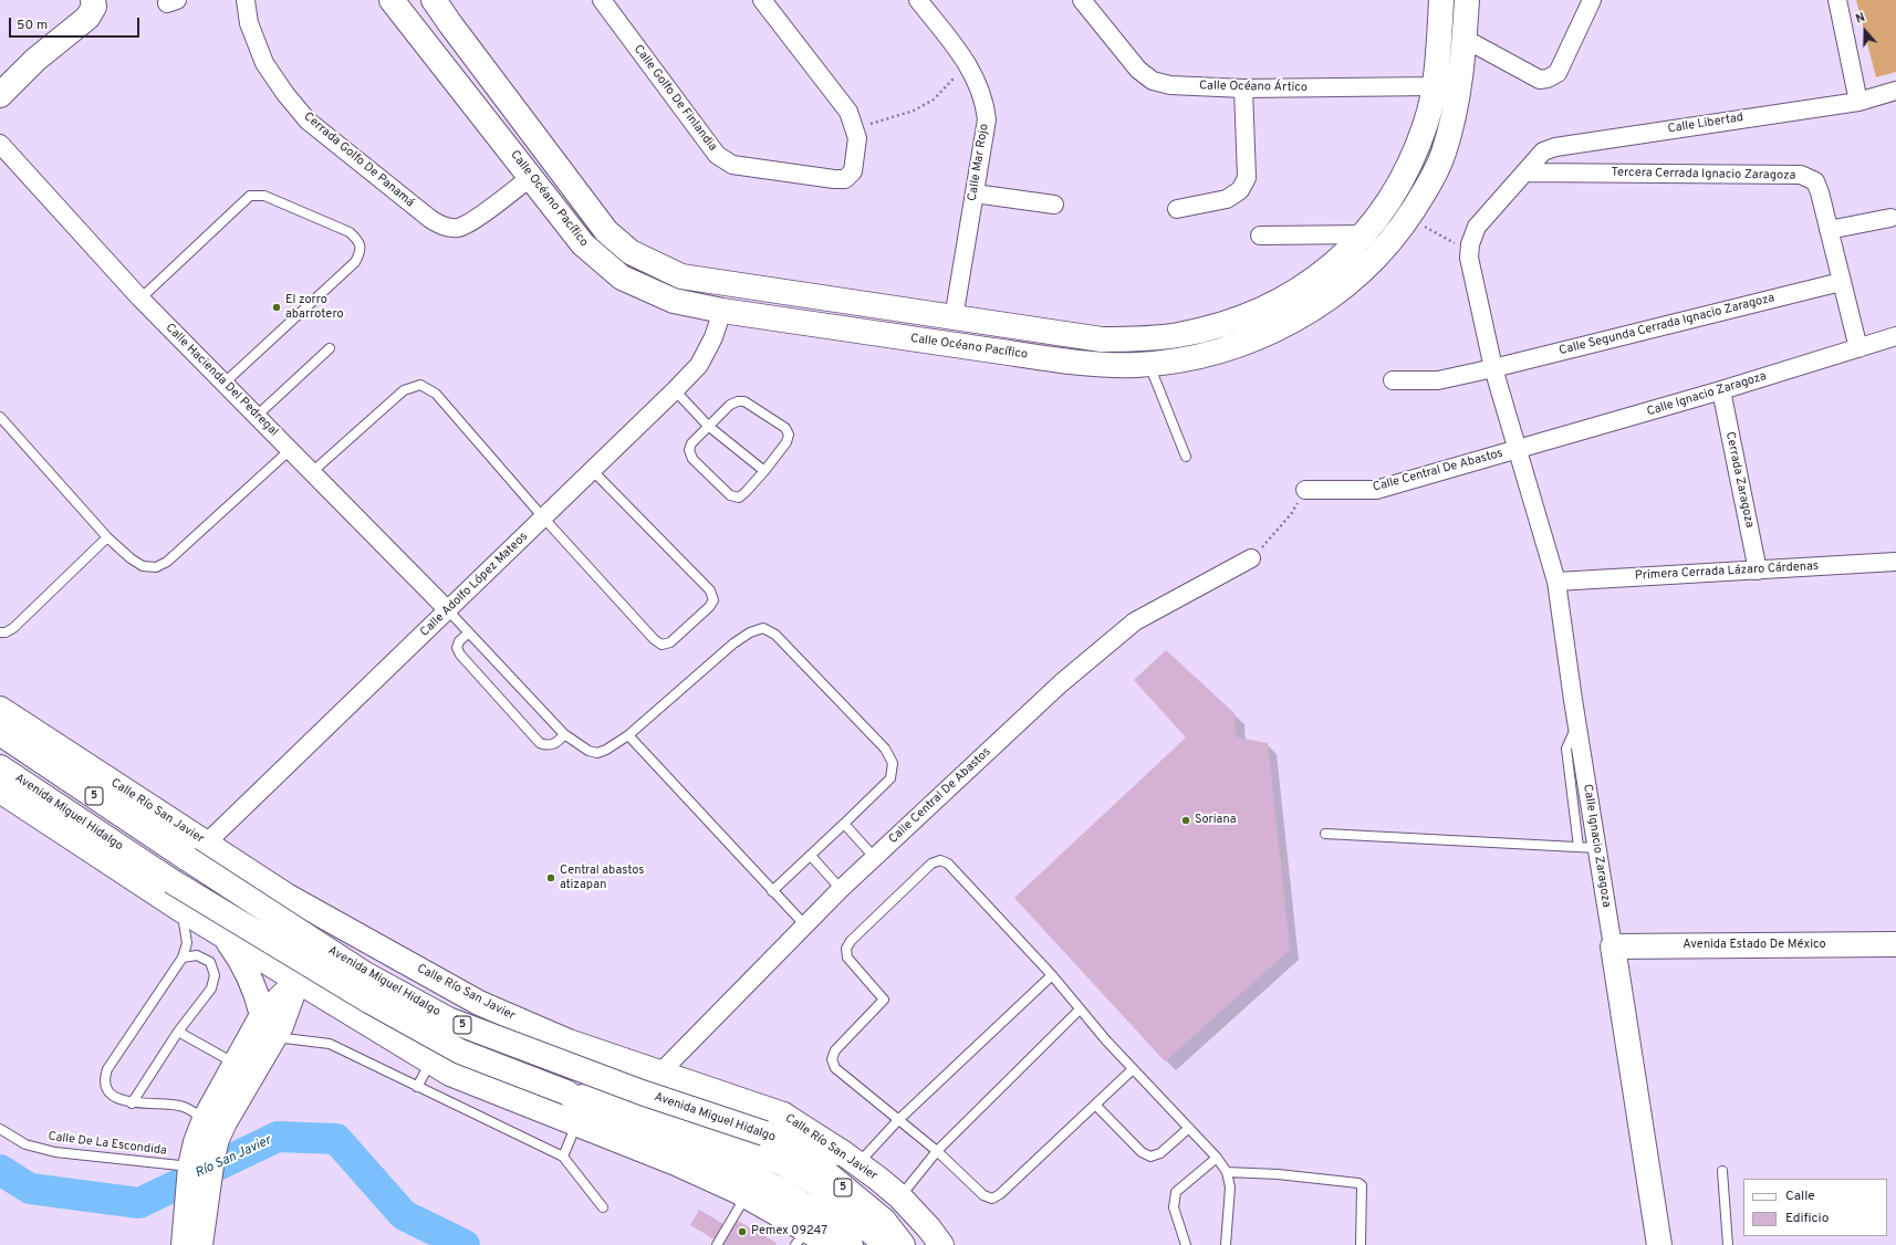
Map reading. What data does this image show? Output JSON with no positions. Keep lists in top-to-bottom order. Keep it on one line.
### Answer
{"streets":{"street":["Calle Océano Ártico","Calle Golfo De Finlandia","Calle Libertad","Cerrada Golfo De Panamá","Calle Mar Rojo","Tercera Cerrada Ignacio Zaragoza","Calle Océano Pacífico","Calle Segunda Cerrada Ignacio Zaragoza","Calle Hacienda Del Pedregal","Calle Ignacio Zaragoza","Calle Central De Abastos","Cerrada Zaragoza","Primera Cerrada Lázaro Cárdenas","Calle Adolfo López Mateos","5","Calle Río San Javier","Avenida Miguel Hidalgo","Avenida Estado De México"],"lane":["Calle De La Escondida"]},"crossings":[["Calle Océano Ártico","Calle Océano Pacífico"],["Calle Libertad","Tercera Cerrada Ignacio Zaragoza"],["Calle Libertad","Calle Ignacio Zaragoza"],["Cerrada Golfo De Panamá","Calle Océano Pacífico"],["Tercera Cerrada Ignacio Zaragoza","Calle Segunda Cerrada Ignacio Zaragoza"],["Tercera Cerrada Ignacio Zaragoza","Calle Ignacio Zaragoza"],["Calle Océano Pacífico","Calle Adolfo López Mateos"],["Calle Segunda Cerrada Ignacio Zaragoza","Calle Ignacio Zaragoza"],["Calle Hacienda Del Pedregal","Calle Adolfo López Mateos"],["Calle Ignacio Zaragoza","Calle Central De Abastos"],["Calle Ignacio Zaragoza","Cerrada Zaragoza"],["Calle Ignacio Zaragoza","Primera Cerrada Lázaro Cárdenas"],["Calle Ignacio Zaragoza","Avenida Estado De México"],["Calle Central De Abastos","Calle Río San Javier"],["Cerrada Zaragoza","Primera Cerrada Lázaro Cárdenas"],["Calle Adolfo López Mateos","Calle Río San Javier"],["Calle Adolfo López Mateos","Avenida Miguel Hidalgo"],["Calle Río San Javier","Avenida Miguel Hidalgo"]],"water":["Río San Javier"],"places":["El zorro abarrotero","Soriana","Central abastos atizapan","Pemex 09247"],"legend":["Calle","Edificio"],"scale_bar":"50 m","north":"top"}
